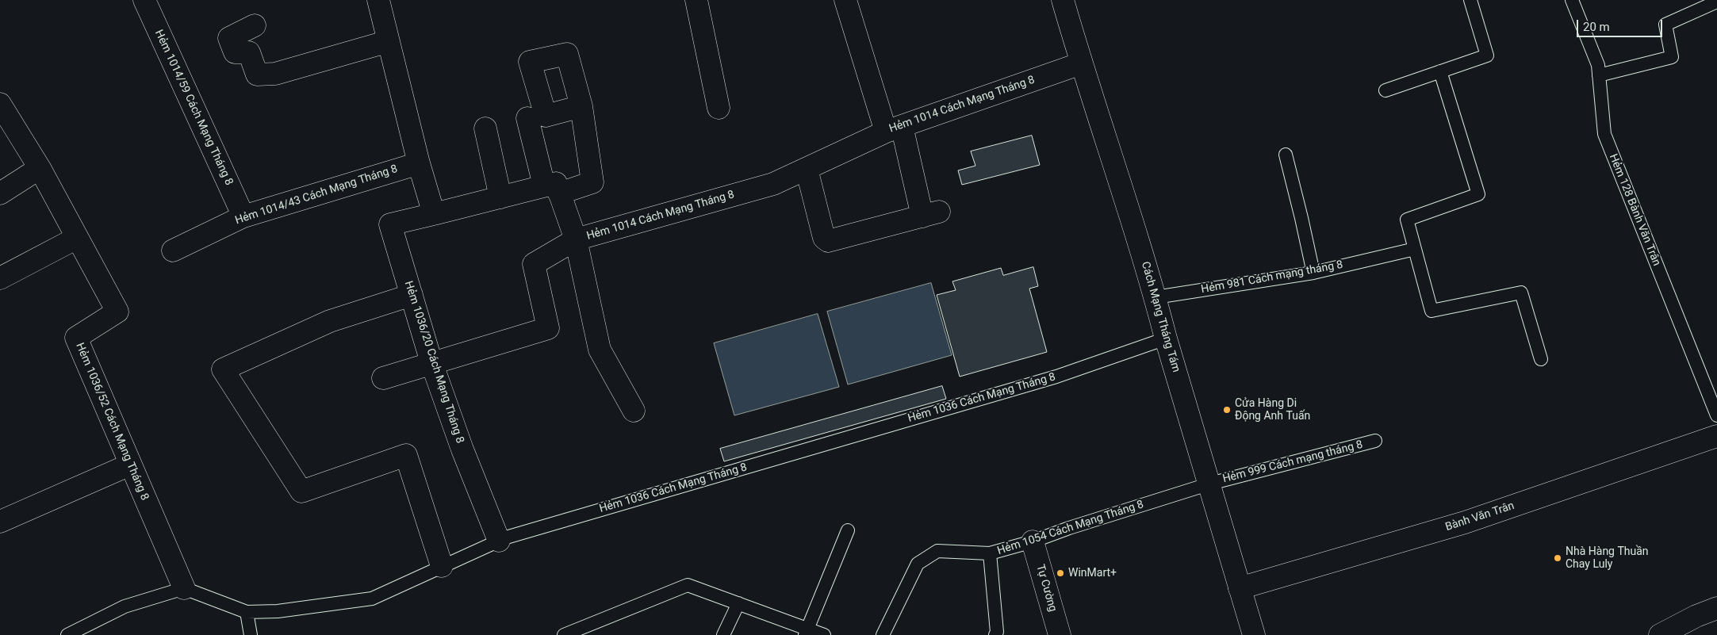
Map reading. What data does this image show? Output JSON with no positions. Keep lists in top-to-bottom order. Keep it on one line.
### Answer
{"streets":{"street":["Hẻm 1014 Cách Mạng Tháng 8","Hẻm 1014/59 Cách Mạng Tháng 8","Hẻm 1014/43 Cách Mạng Tháng 8","Cách Mạng Tháng Tám","Hẻm 1036/20 Cách Mạng Tháng 8","Hẻm 1036/52 Cách Mạng Tháng 8","Bành Văn Trân","Tự Cường"],"lane":["Hẻm 128 Bành Văn Trân","Hẻm 981 Cách mạng tháng 8","Hẻm 1036 Cách Mạng Tháng 8","Hẻm 999 Cách mạng tháng 8","Hẻm 1054 Cách Mạng Tháng 8"]},"crossings":[["Hẻm 1014 Cách Mạng Tháng 8","Cách Mạng Tháng Tám"],["Hẻm 1014/59 Cách Mạng Tháng 8","Hẻm 1014/43 Cách Mạng Tháng 8"],["Hẻm 981 Cách mạng tháng 8","Cách Mạng Tháng Tám"],["Cách Mạng Tháng Tám","Hẻm 1036 Cách Mạng Tháng 8"],["Cách Mạng Tháng Tám","Hẻm 999 Cách mạng tháng 8"],["Cách Mạng Tháng Tám","Bành Văn Trân"],["Cách Mạng Tháng Tám","Hẻm 1054 Cách Mạng Tháng 8"],["Hẻm 1036/20 Cách Mạng Tháng 8","Hẻm 1036 Cách Mạng Tháng 8"],["Hẻm 1036 Cách Mạng Tháng 8","Hẻm 1036/52 Cách Mạng Tháng 8"],["Hẻm 999 Cách mạng tháng 8","Hẻm 1054 Cách Mạng Tháng 8"],["Hẻm 1054 Cách Mạng Tháng 8","Tự Cường"]],"places":["Cửa Hàng Di Động Anh Tuấn","Nhà Hàng Thuần Chay Luly","WinMart+"],"scale_bar":"20 m"}
